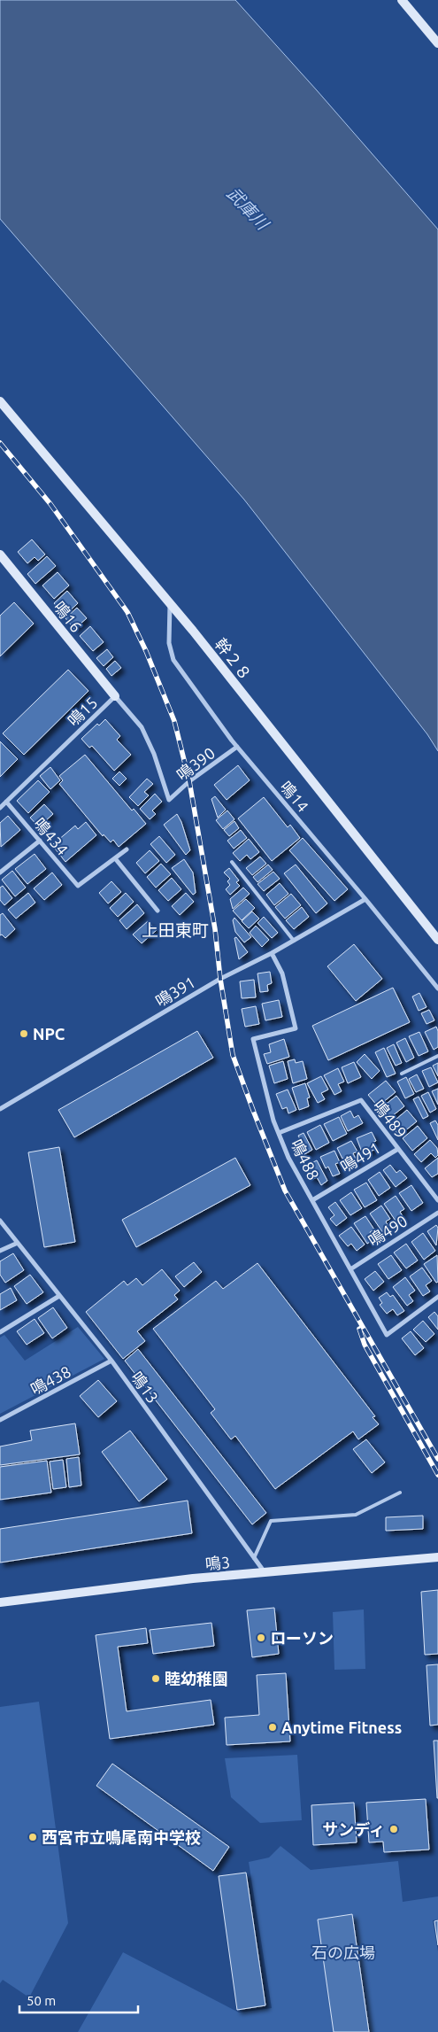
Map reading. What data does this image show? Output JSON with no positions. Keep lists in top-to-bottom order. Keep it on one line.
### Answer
{"streets":{"street":["鳴16","幹２８","鳴15","鳴390","鳴14","鳴434","鳴391","鳴489","鳴491","鳴488","鳴490","鳴438","鳴13","鳴3"]},"crossings":[["鳴16","鳴15"],["幹２８","鳴14"],["鳴15","鳴390"],["鳴15","鳴434"],["鳴390","鳴14"],["鳴14","鳴391"],["鳴391","鳴488"],["鳴489","鳴491"],["鳴489","鳴488"],["鳴491","鳴488"],["鳴488","鳴490"],["鳴438","鳴13"],["鳴13","鳴3"]],"districts":["上田東町"],"water":["武庫川"],"parks":["石の広場"],"places":["NPC","ローソン","睦幼稚園","Anytime Fitness","サンディ","西宮市立鳴尾南中学校"],"scale_bar":"50 m"}
